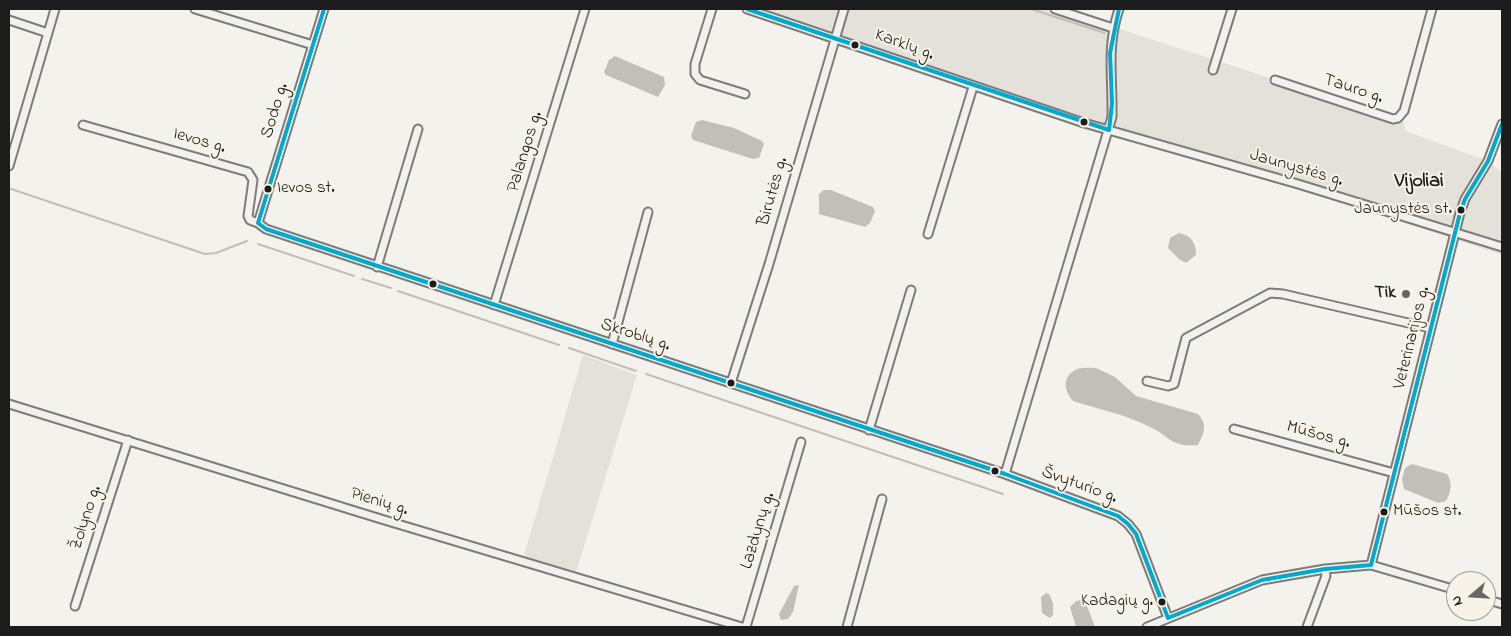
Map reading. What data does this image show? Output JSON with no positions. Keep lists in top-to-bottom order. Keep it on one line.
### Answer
{"streets":{"street":["Karklų g.","Tauro g.","Sodo g.","Ievos g.","Palangos g.","Jaunystės g.","Birutės g.","Skroblų g.","Veterinarijos g.","Mūšos g.","Švyturio g.","Pienių g.","Žolyno g.","Lazdynų g."]},"crossings":[["Karklų g.","Jaunystės g."],["Karklų g.","Birutės g."],["Sodo g.","Ievos g."],["Sodo g.","Skroblų g."],["Ievos g.","Skroblų g."],["Palangos g.","Skroblų g."],["Jaunystės g.","Veterinarijos g."],["Birutės g.","Skroblų g."],["Skroblų g.","Švyturio g."],["Veterinarijos g.","Mūšos g."],["Pienių g.","Žolyno g."],["Pienių g.","Lazdynų g."]],"districts":["Vijoliai"],"places":["Ievos st.","Jaunystės st.","Tik","Mūšos st.","Kadagių g."],"north":"left"}
